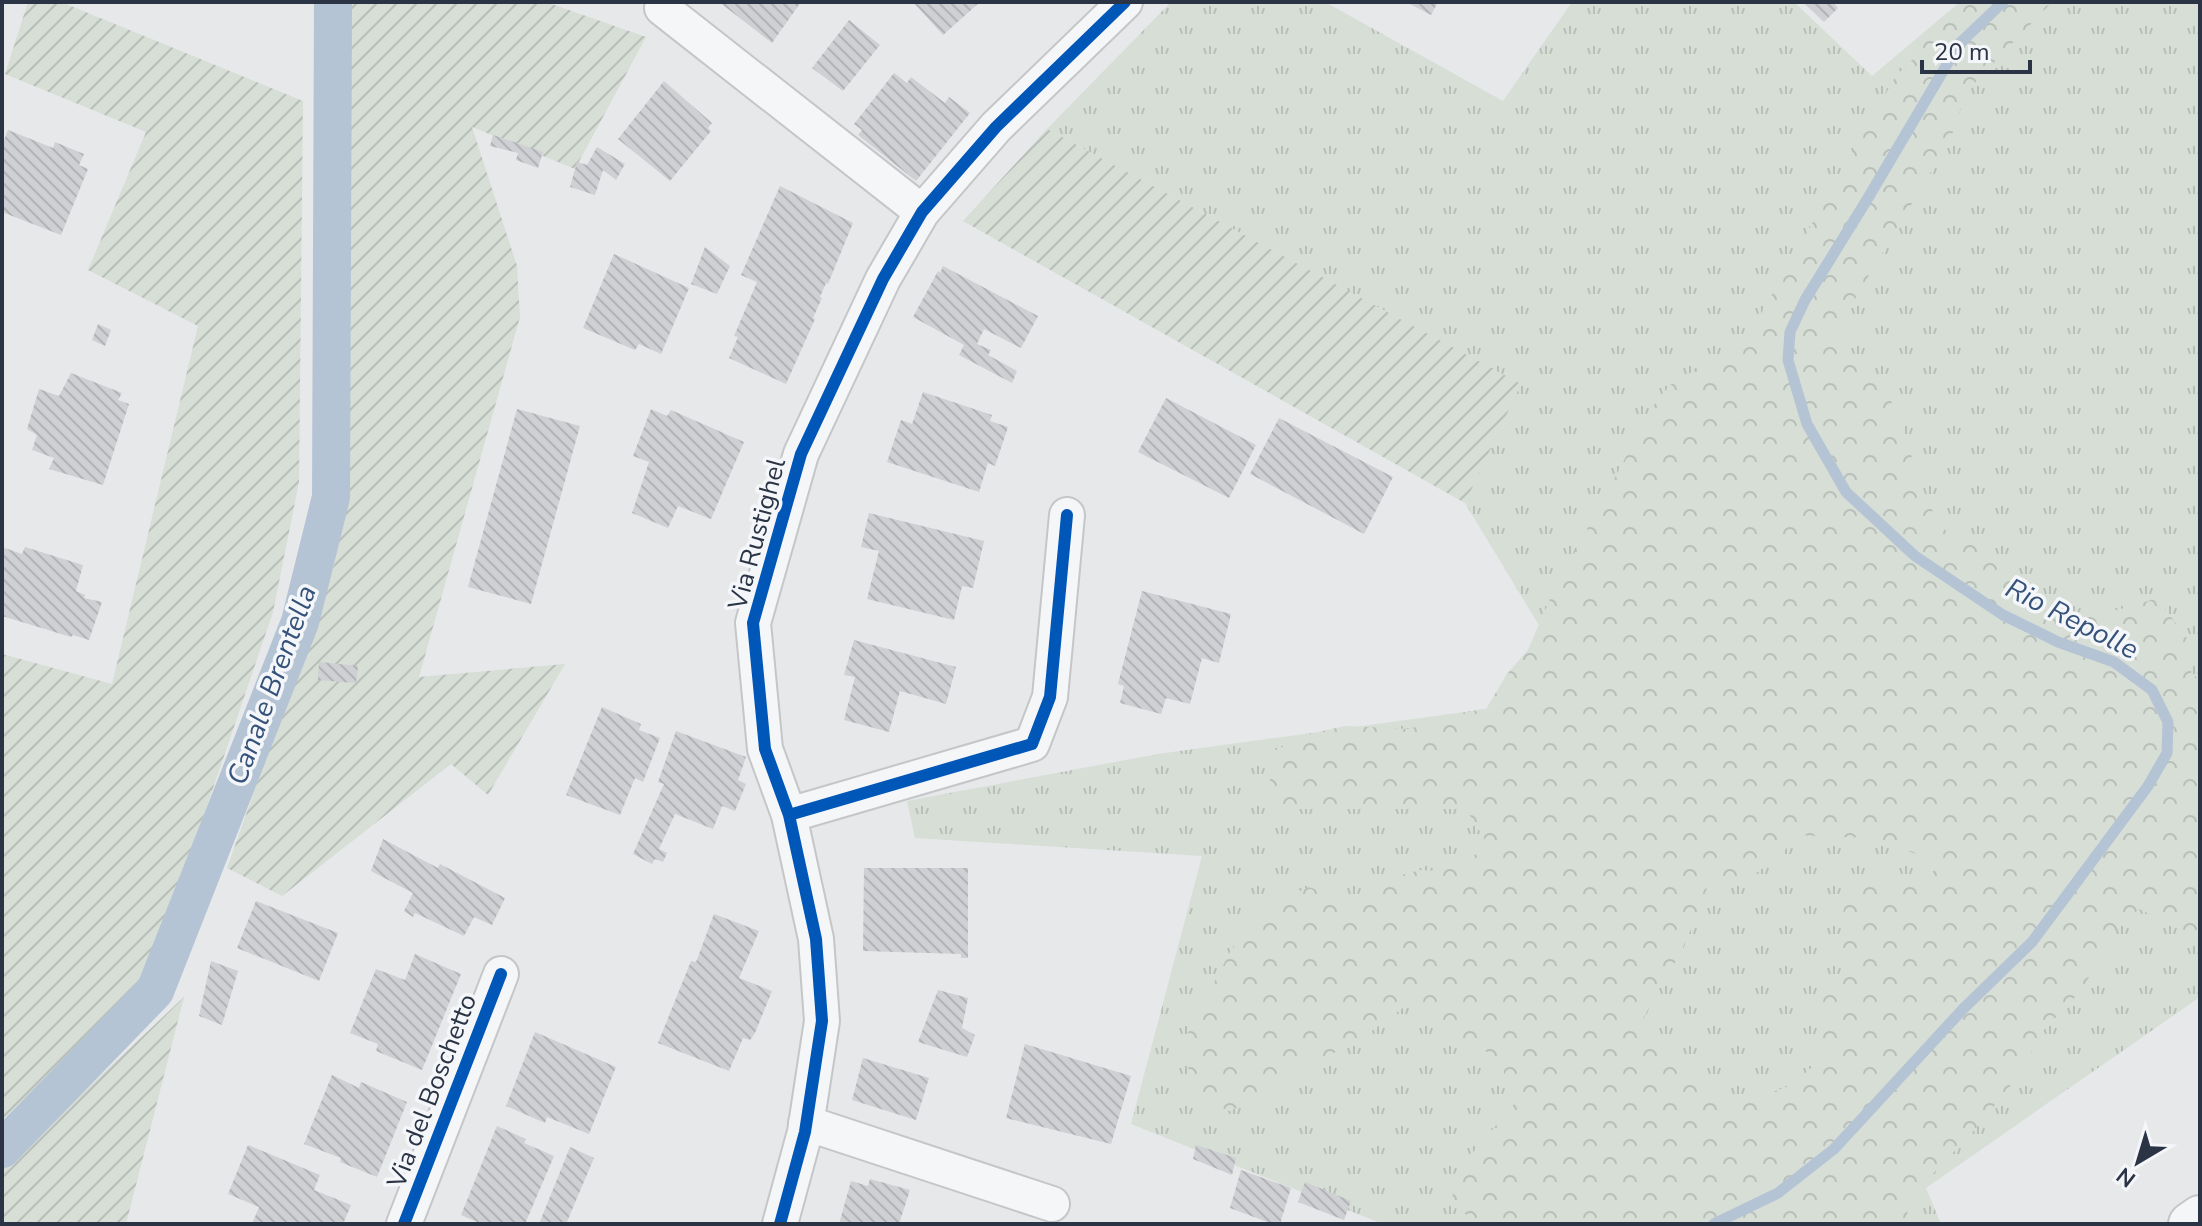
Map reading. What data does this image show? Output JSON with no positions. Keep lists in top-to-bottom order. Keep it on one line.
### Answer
{"streets":{"street":["Via Rustighel","Via del Boschetto"]},"water":["Rio Repolle","Canale Brentella"],"scale_bar":"20 m","north":"bottom left"}
